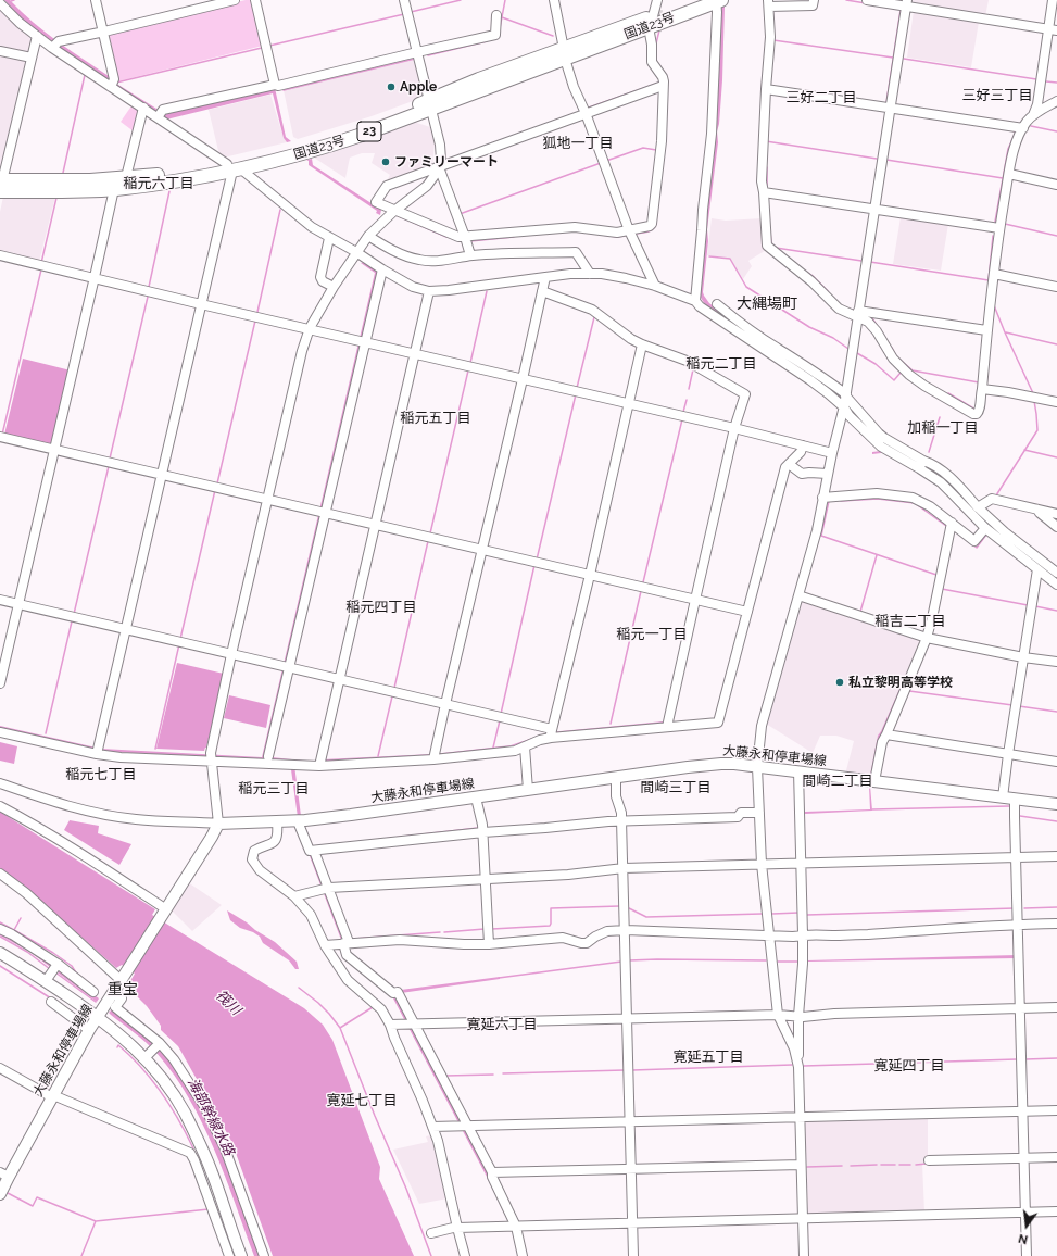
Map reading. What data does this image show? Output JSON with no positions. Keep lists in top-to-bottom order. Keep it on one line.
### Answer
{"streets":{"highway":["国道23号","23"],"main road":["大藤永和停車場線"]},"districts":["三好三丁目","三好二丁目","狐地一丁目","稲元六丁目","大縄場町","稲元二丁目","稲元五丁目","加稲一丁目","稲元四丁目","稲吉二丁目","稲元一丁目","稲元七丁目","間崎二丁目","間崎三丁目","稲元三丁目","重宝","寛延六丁目","寛延五丁目","寛延四丁目","寛延七丁目"],"water":["筏川","海部幹線水路"],"places":["Apple","ファミリーマート","私立黎明高等学校"],"north":"bottom"}
